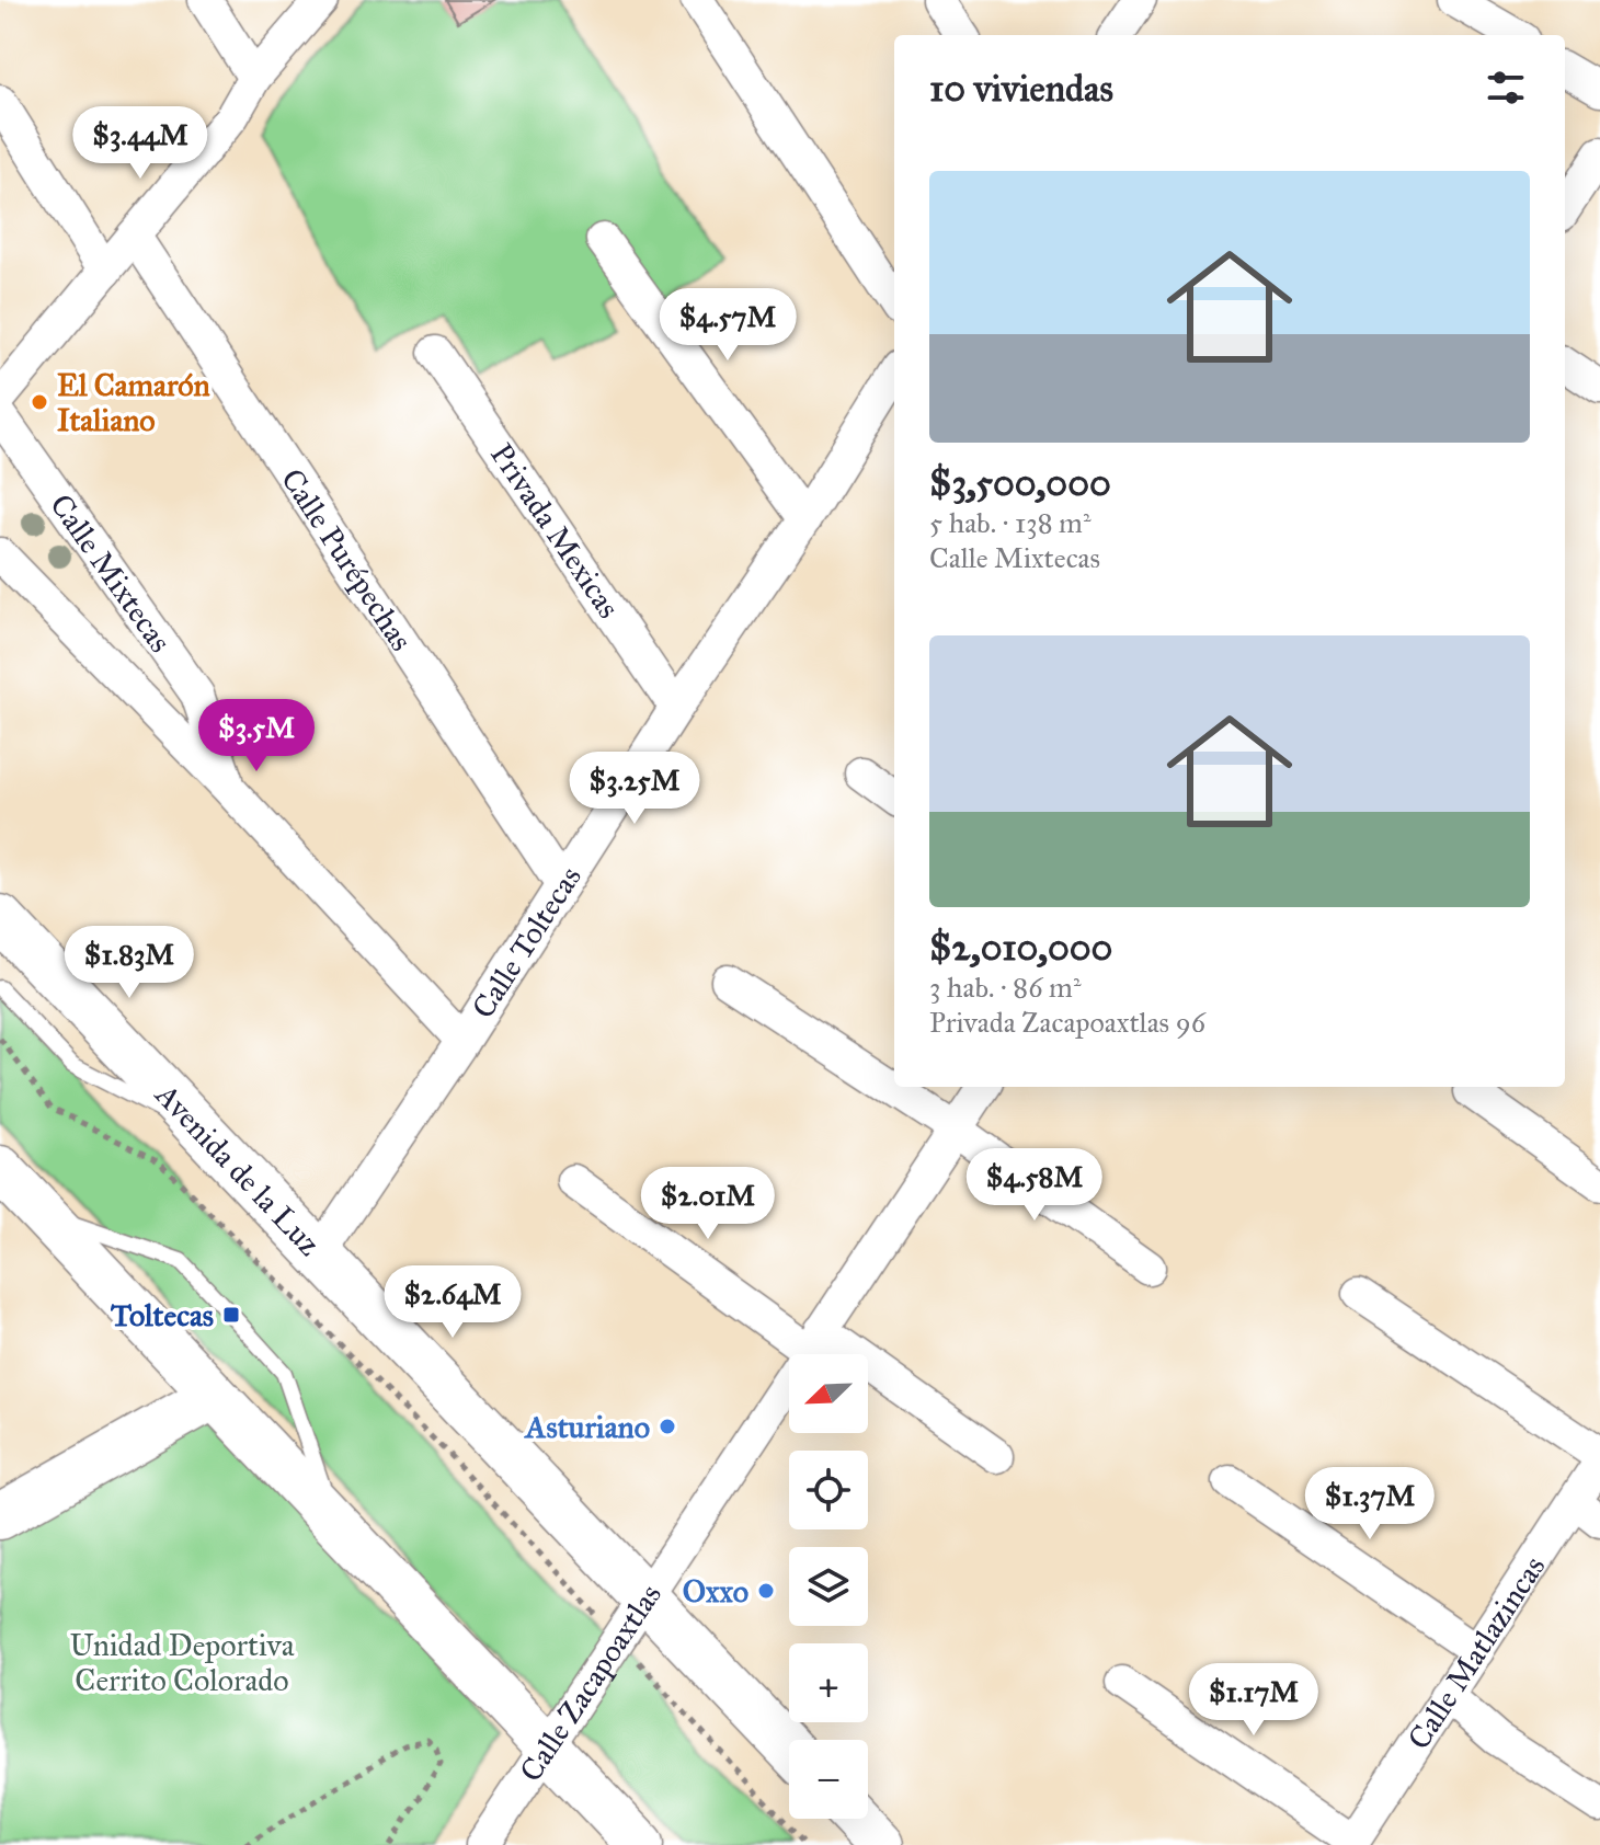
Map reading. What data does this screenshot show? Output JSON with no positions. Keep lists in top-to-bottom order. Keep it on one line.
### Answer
{"streets":{"main road":["Avenida de la Luz"],"street":["Privada Mexicas","Calle Purépechas","Calle Mixtecas","Calle Toltecas","Calle Matlazincas","Calle Zacapoaxtlas"]},"crossings":[["Privada Mexicas","Calle Toltecas"],["Calle Purépechas","Calle Toltecas"],["Calle Mixtecas","Calle Toltecas"],["Calle Toltecas","Avenida de la Luz"],["Avenida de la Luz","Calle Zacapoaxtlas"]],"parks":["Unidad Deportiva Cerrito Colorado"],"places":{"other":["El Camarón Italiano","Asturiano","Oxxo"],"transit":["Toltecas"]},"north":"bottom left","page":{"heading":"10 viviendas","price":["$3.44M","$4.57M","$3.5M","$3.25M","$1.83M","$4.58M","$2.01M","$2.64M","$1.37M","$1.17M"],"list":[{"name":"$3,500,000","note":"5 hab. · 138 m² · Calle Mixtecas"},{"name":"$2,010,000","note":"3 hab. · 86 m² · Privada Zacapoaxtlas 96"}],"map_buttons":["+","−"]}}
